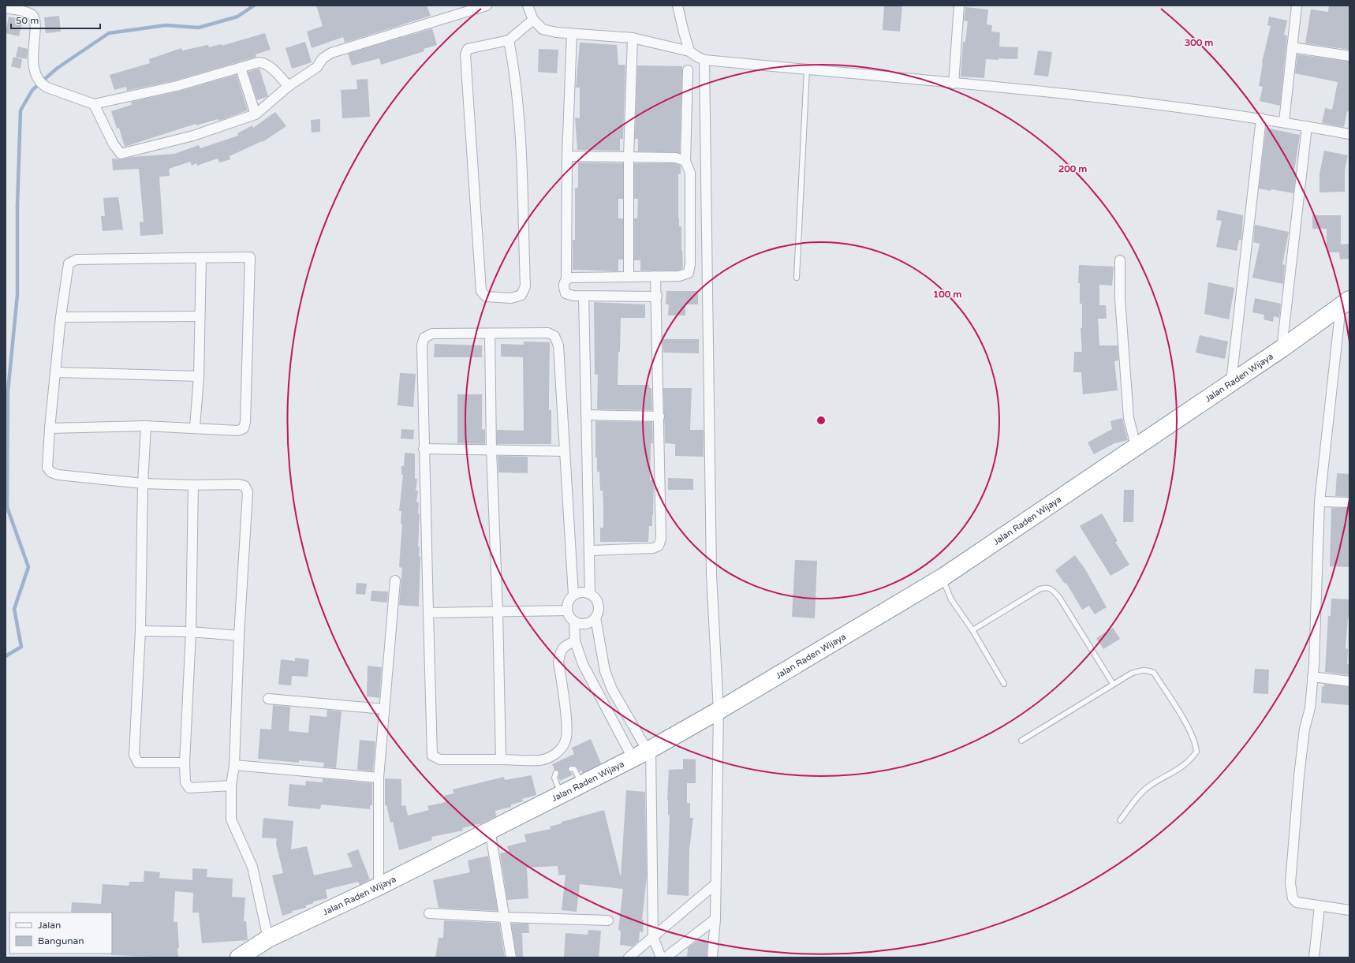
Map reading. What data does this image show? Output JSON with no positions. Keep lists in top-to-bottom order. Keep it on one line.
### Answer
{"streets":{"highway":["Jalan Raden Wijaya"]},"legend":["Jalan","Bangunan"],"scale_bar":"50 m","rings":["300 m","200 m","100 m"]}
